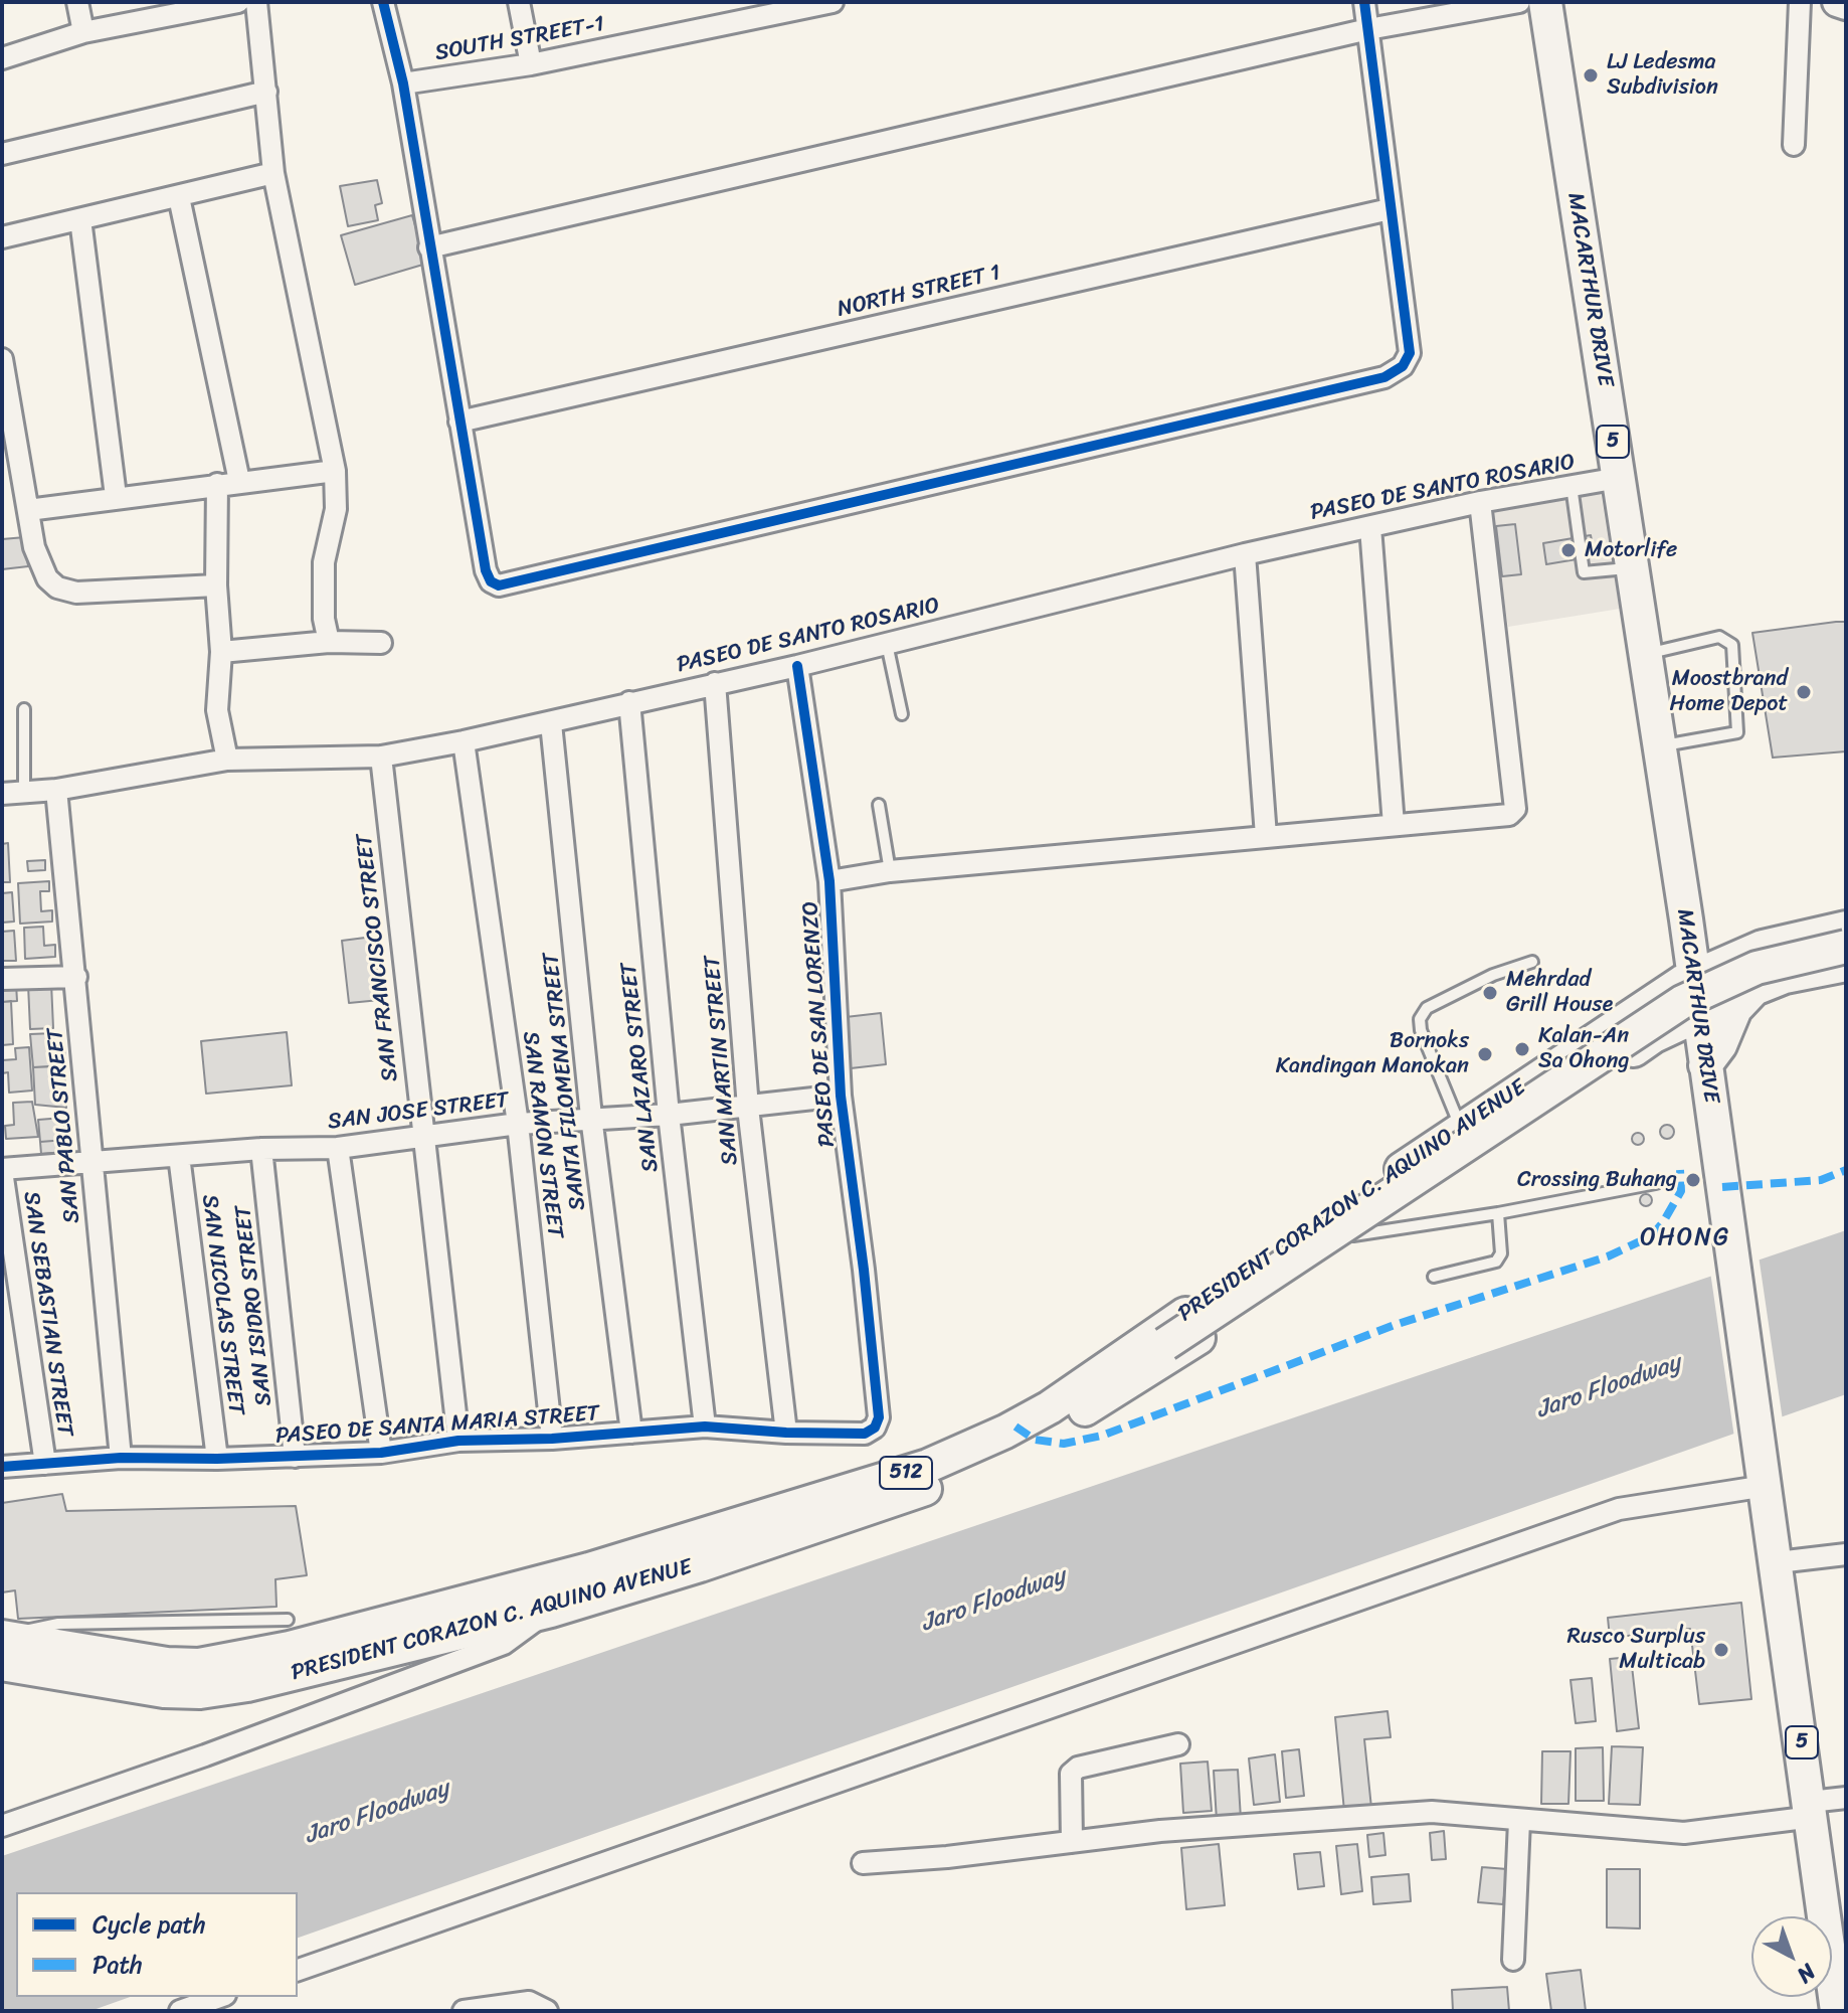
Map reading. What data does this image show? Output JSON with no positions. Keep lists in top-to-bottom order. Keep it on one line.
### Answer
{"streets":{"main road":["MACARTHUR DRIVE","5","PRESIDENT CORAZON C. AQUINO AVENUE","512"],"street":["SOUTH STREET-1","NORTH STREET 1","PASEO DE SANTO ROSARIO","SAN FRANCISCO STREET","PASEO DE SAN LORENZO","SAN MARTIN STREET","SAN LAZARO STREET","SANTA FILOMENA STREET","SAN JOSE STREET","SAN PABLO STREET","SAN RAMON STREET","SAN NICOLAS STREET","SAN ISIDRO STREET","SAN SEBASTIAN STREET","PASEO DE SANTA MARIA STREET"]},"crossings":[["MACARTHUR DRIVE","PASEO DE SANTO ROSARIO"],["MACARTHUR DRIVE","PRESIDENT CORAZON C. AQUINO AVENUE"],["PASEO DE SANTO ROSARIO","SAN FRANCISCO STREET"],["PASEO DE SANTO ROSARIO","PASEO DE SAN LORENZO"],["PASEO DE SANTO ROSARIO","SAN MARTIN STREET"],["PASEO DE SANTO ROSARIO","SAN LAZARO STREET"],["PASEO DE SANTO ROSARIO","SANTA FILOMENA STREET"],["PASEO DE SANTO ROSARIO","SAN PABLO STREET"],["PASEO DE SANTO ROSARIO","SAN RAMON STREET"],["SAN FRANCISCO STREET","SAN JOSE STREET"],["SAN FRANCISCO STREET","PASEO DE SANTA MARIA STREET"],["PASEO DE SAN LORENZO","SAN JOSE STREET"],["PASEO DE SAN LORENZO","PASEO DE SANTA MARIA STREET"],["SAN MARTIN STREET","SAN JOSE STREET"],["SAN MARTIN STREET","PASEO DE SANTA MARIA STREET"],["SAN LAZARO STREET","SAN JOSE STREET"],["SAN LAZARO STREET","PASEO DE SANTA MARIA STREET"],["SANTA FILOMENA STREET","SAN JOSE STREET"],["SANTA FILOMENA STREET","PASEO DE SANTA MARIA STREET"],["SAN JOSE STREET","SAN PABLO STREET"],["SAN JOSE STREET","SAN RAMON STREET"],["SAN JOSE STREET","SAN NICOLAS STREET"],["SAN JOSE STREET","SAN ISIDRO STREET"],["SAN JOSE STREET","SAN SEBASTIAN STREET"],["SAN PABLO STREET","PASEO DE SANTA MARIA STREET"],["SAN RAMON STREET","PASEO DE SANTA MARIA STREET"],["SAN NICOLAS STREET","PASEO DE SANTA MARIA STREET"],["SAN ISIDRO STREET","PASEO DE SANTA MARIA STREET"],["SAN SEBASTIAN STREET","PASEO DE SANTA MARIA STREET"]],"districts":["OHONG"],"water":["Jaro Floodway"],"places":["LJ Ledesma Subdivision","Motorlife","Moostbrand Home Depot","Mehrdad Grill House","Kalan-An Sa Ohong","Bornoks Kandingan Manokan","Crossing Buhang","Rusco Surplus Multicab"],"legend":["Cycle path","Path"],"north":"bottom right"}
